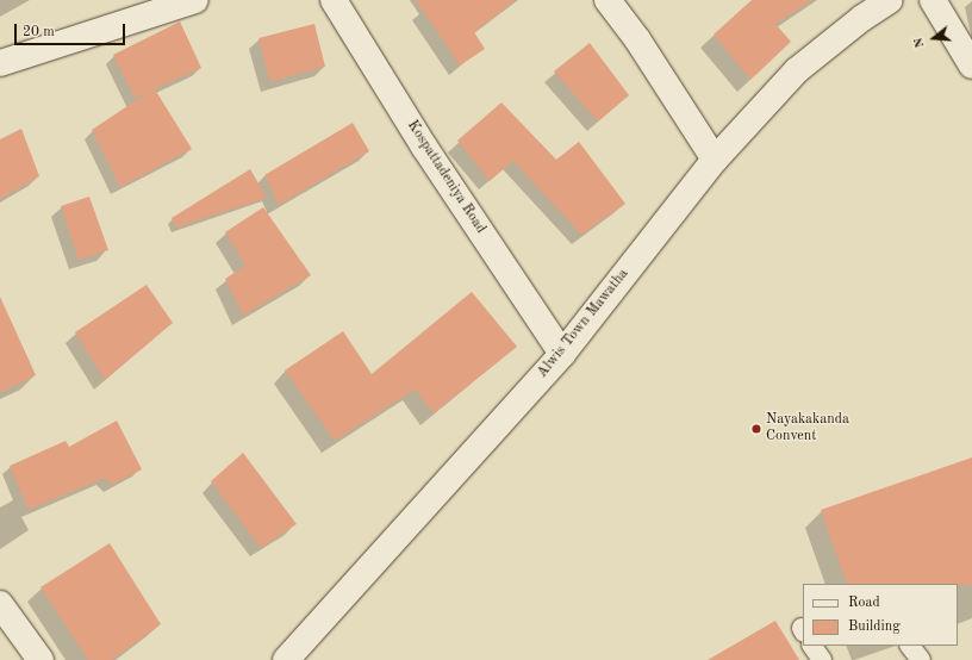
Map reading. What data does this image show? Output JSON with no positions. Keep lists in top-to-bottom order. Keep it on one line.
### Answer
{"streets":{"street":["Kospattadeniya Road","Alwis Town Mawatha"]},"crossings":[["Kospattadeniya Road","Alwis Town Mawatha"]],"places":["Nayakakanda Convent"],"legend":["Road","Building"],"scale_bar":"20 m","north":"left"}
